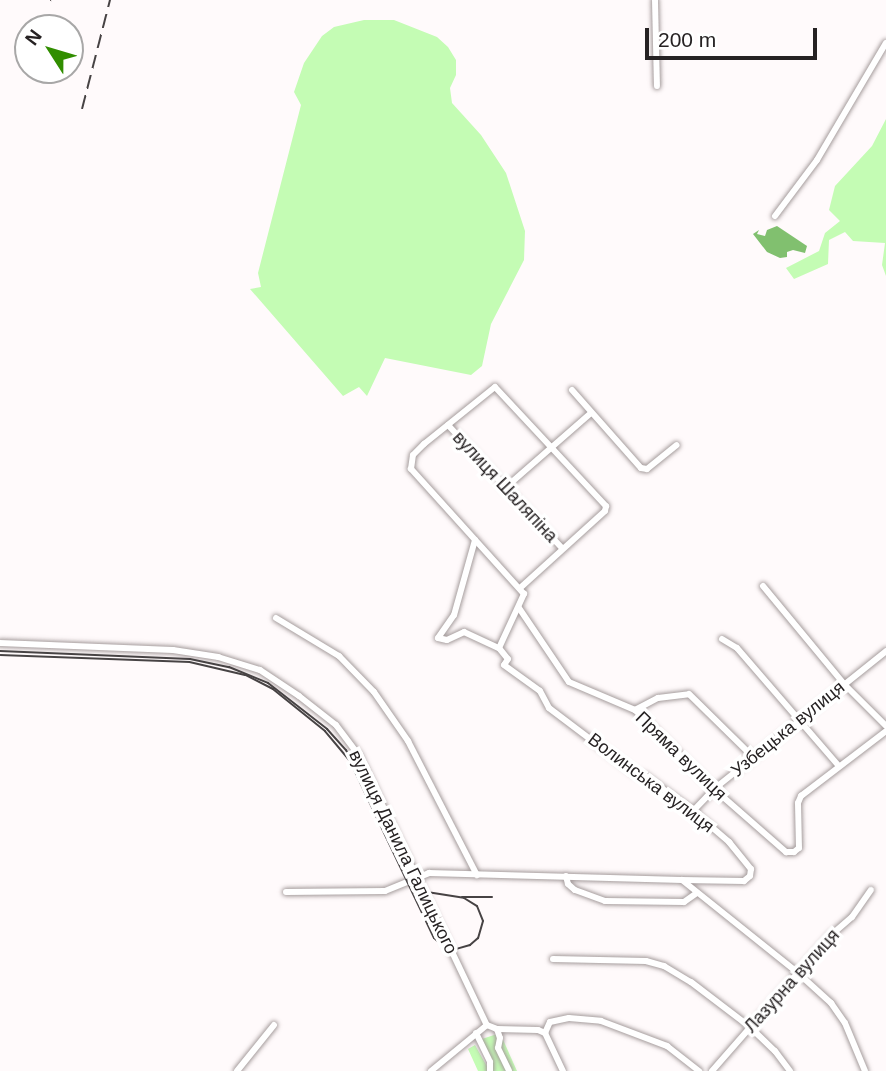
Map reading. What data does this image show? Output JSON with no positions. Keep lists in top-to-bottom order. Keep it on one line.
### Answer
{"streets":{"street":["вулиця Шаляпіна","Узбецька вулиця","Пряма вулиця","Волинська вулиця","вулиця Данила Галицького","Лазурна вулиця"]},"crossings":[["Узбецька вулиця","Пряма вулиця"],["Узбецька вулиця","Волинська вулиця"],["Волинська вулиця","вулиця Данила Галицького"]],"scale_bar":"200 m","north":"top left"}
